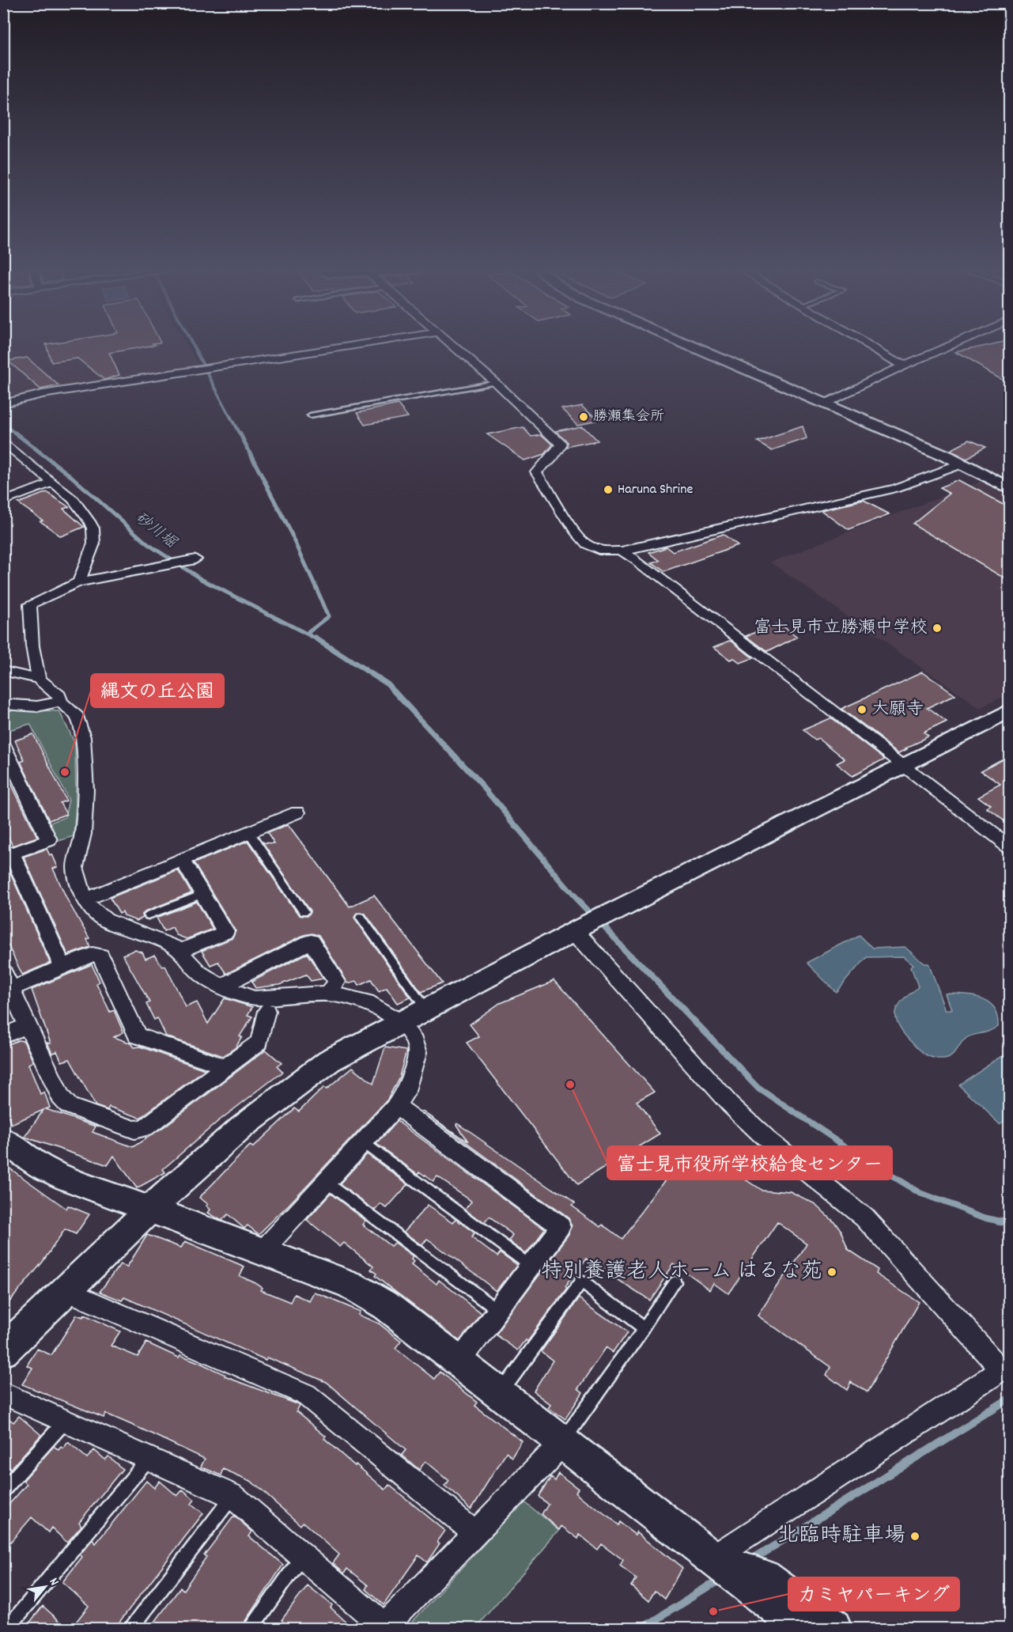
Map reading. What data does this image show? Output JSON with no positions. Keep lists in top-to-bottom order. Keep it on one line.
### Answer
{"water":["砂川堀"],"places":["勝瀬集会所","Haruna Shrine","富士見市立勝瀬中学校","大願寺","縄文の丘公園","富士見市役所学校給食センター","特別養護老人ホーム はるな苑","北臨時駐車場","カミヤパーキング"],"north":"top right"}
